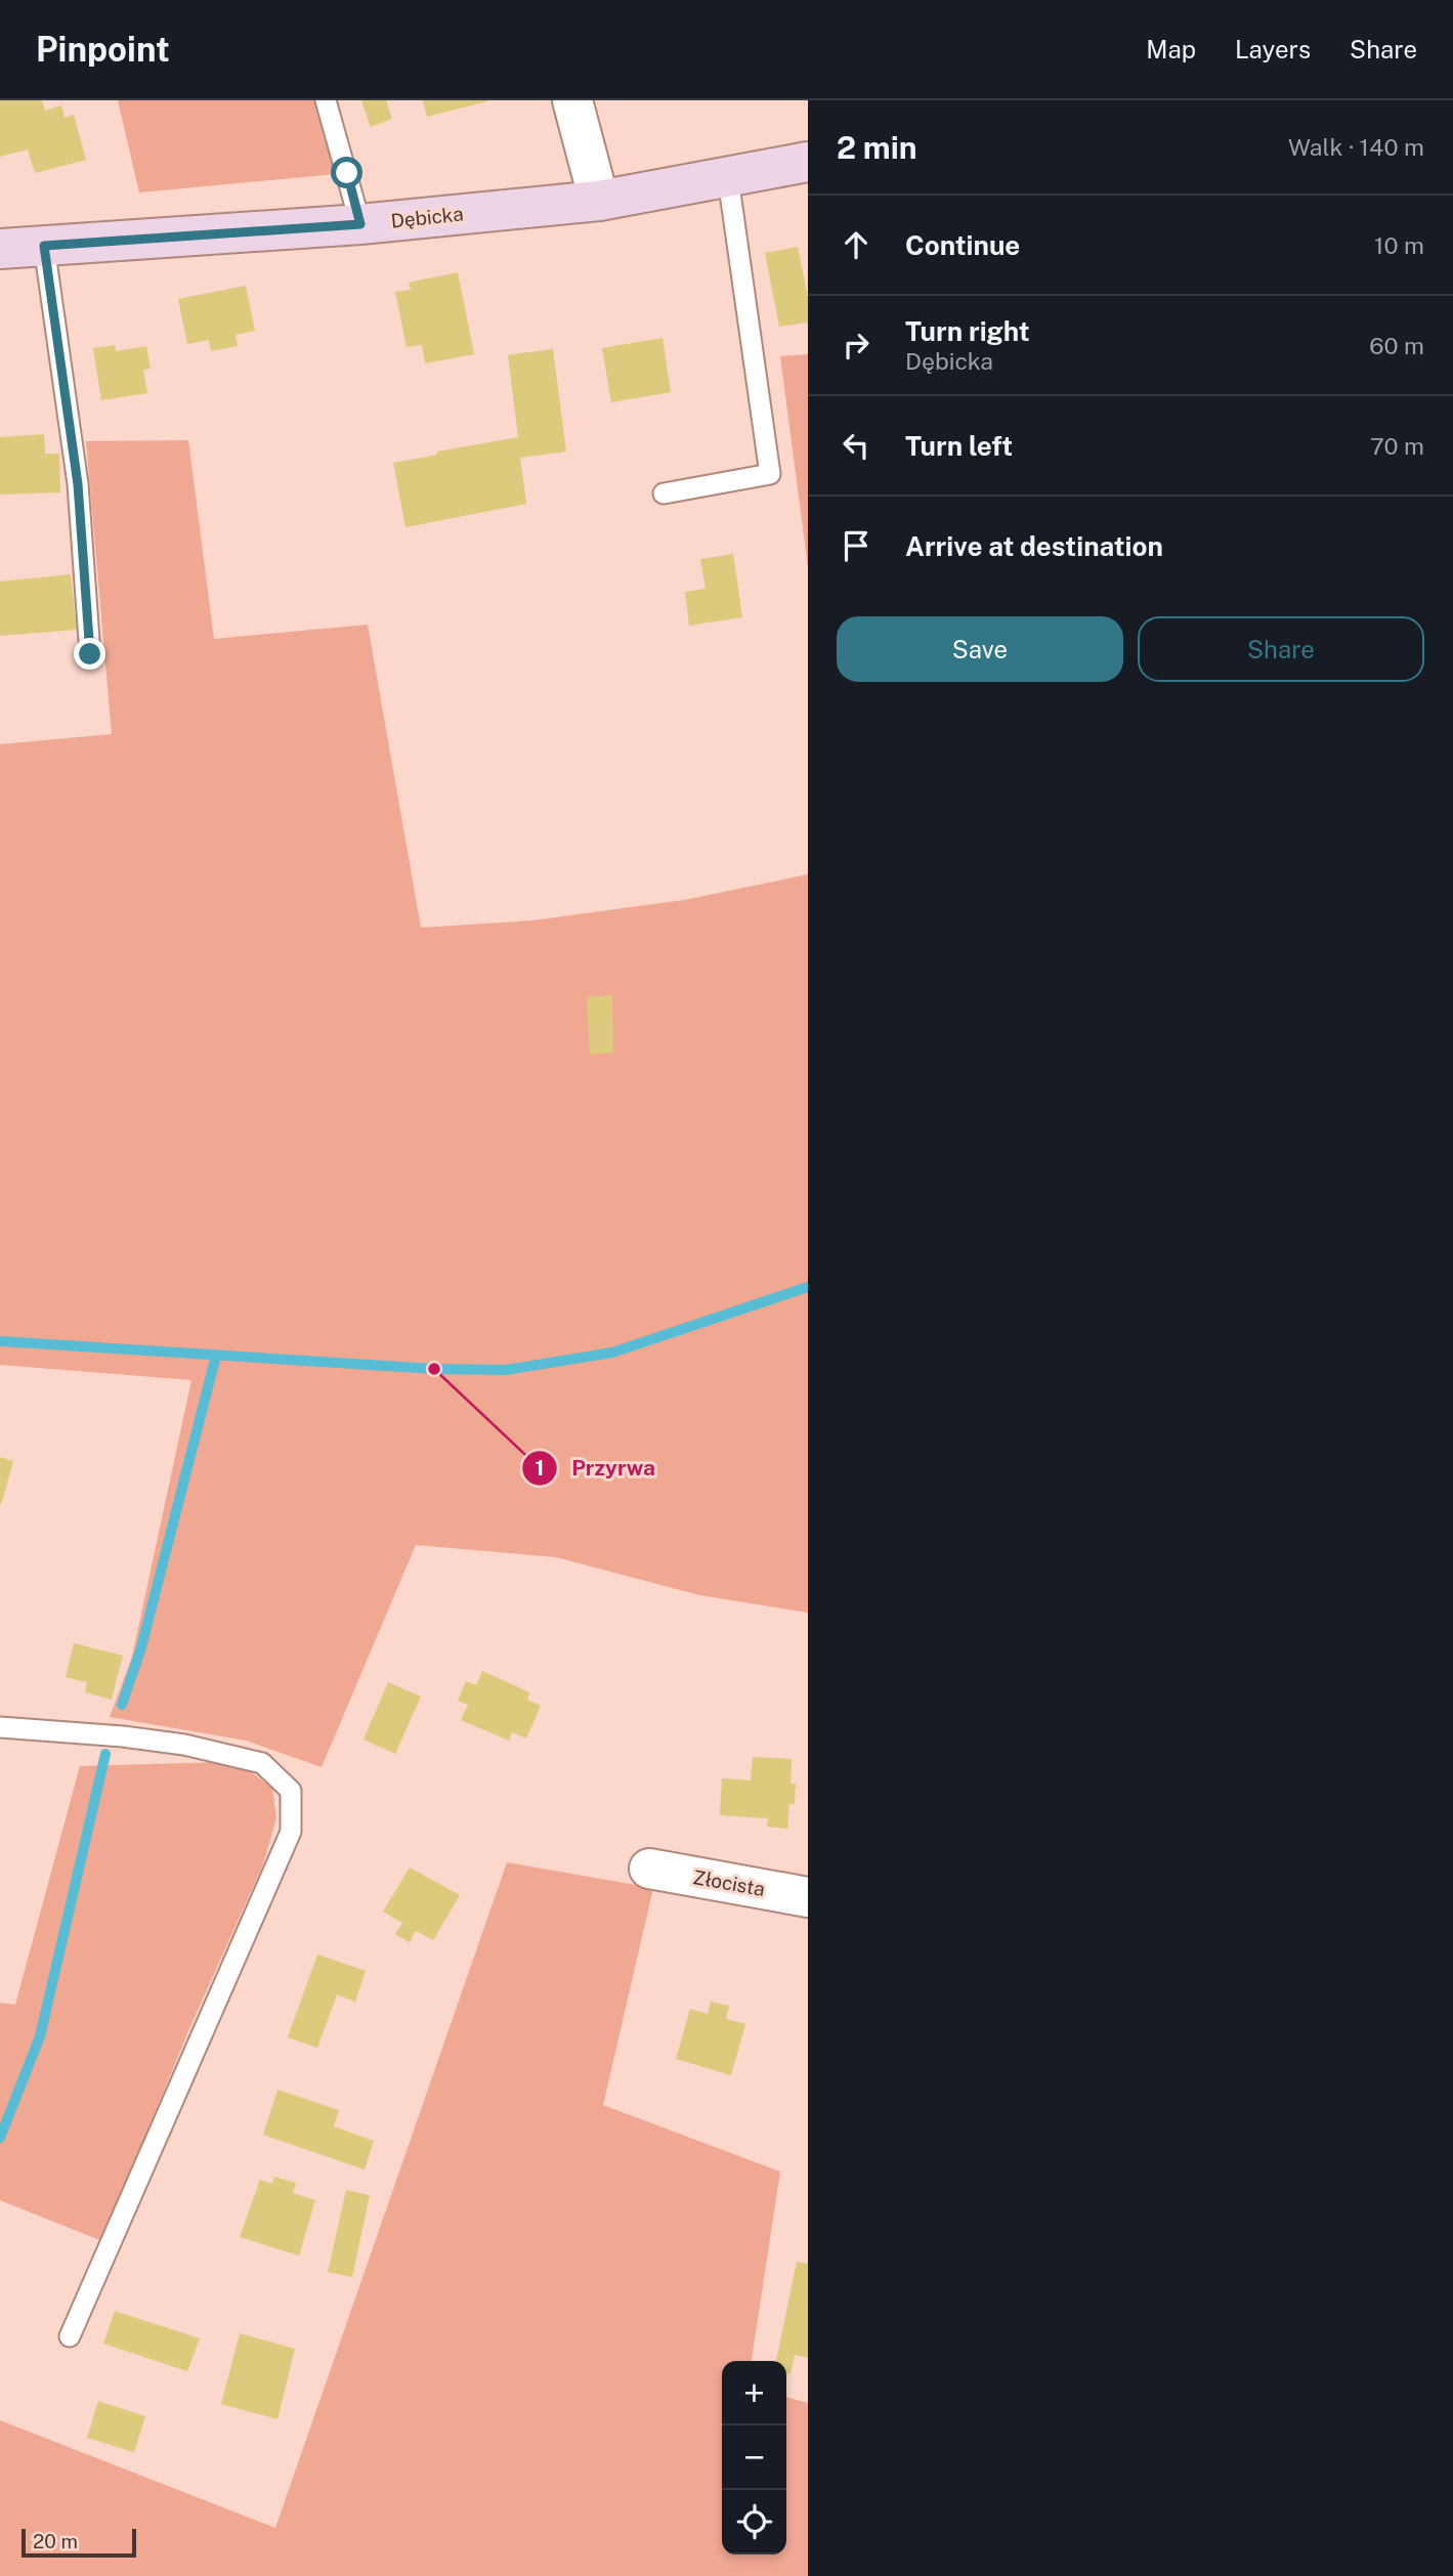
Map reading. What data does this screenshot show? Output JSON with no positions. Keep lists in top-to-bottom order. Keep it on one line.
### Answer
{"streets":{"street":["Dębicka","Złocista"]},"places":["Przyrwa"],"scale_bar":"20 m","page":{"header":"Pinpoint","nav":["Map","Layers","Share"],"heading":["2 min","Walk · 140 m"],"list":[["Continue","10 m"],["Turn right","Dębicka","60 m"],["Turn left","70 m"],"Arrive at destination"],"buttons":["Save","Share"],"map_buttons":["+","−"],"scale":"20 m"}}
